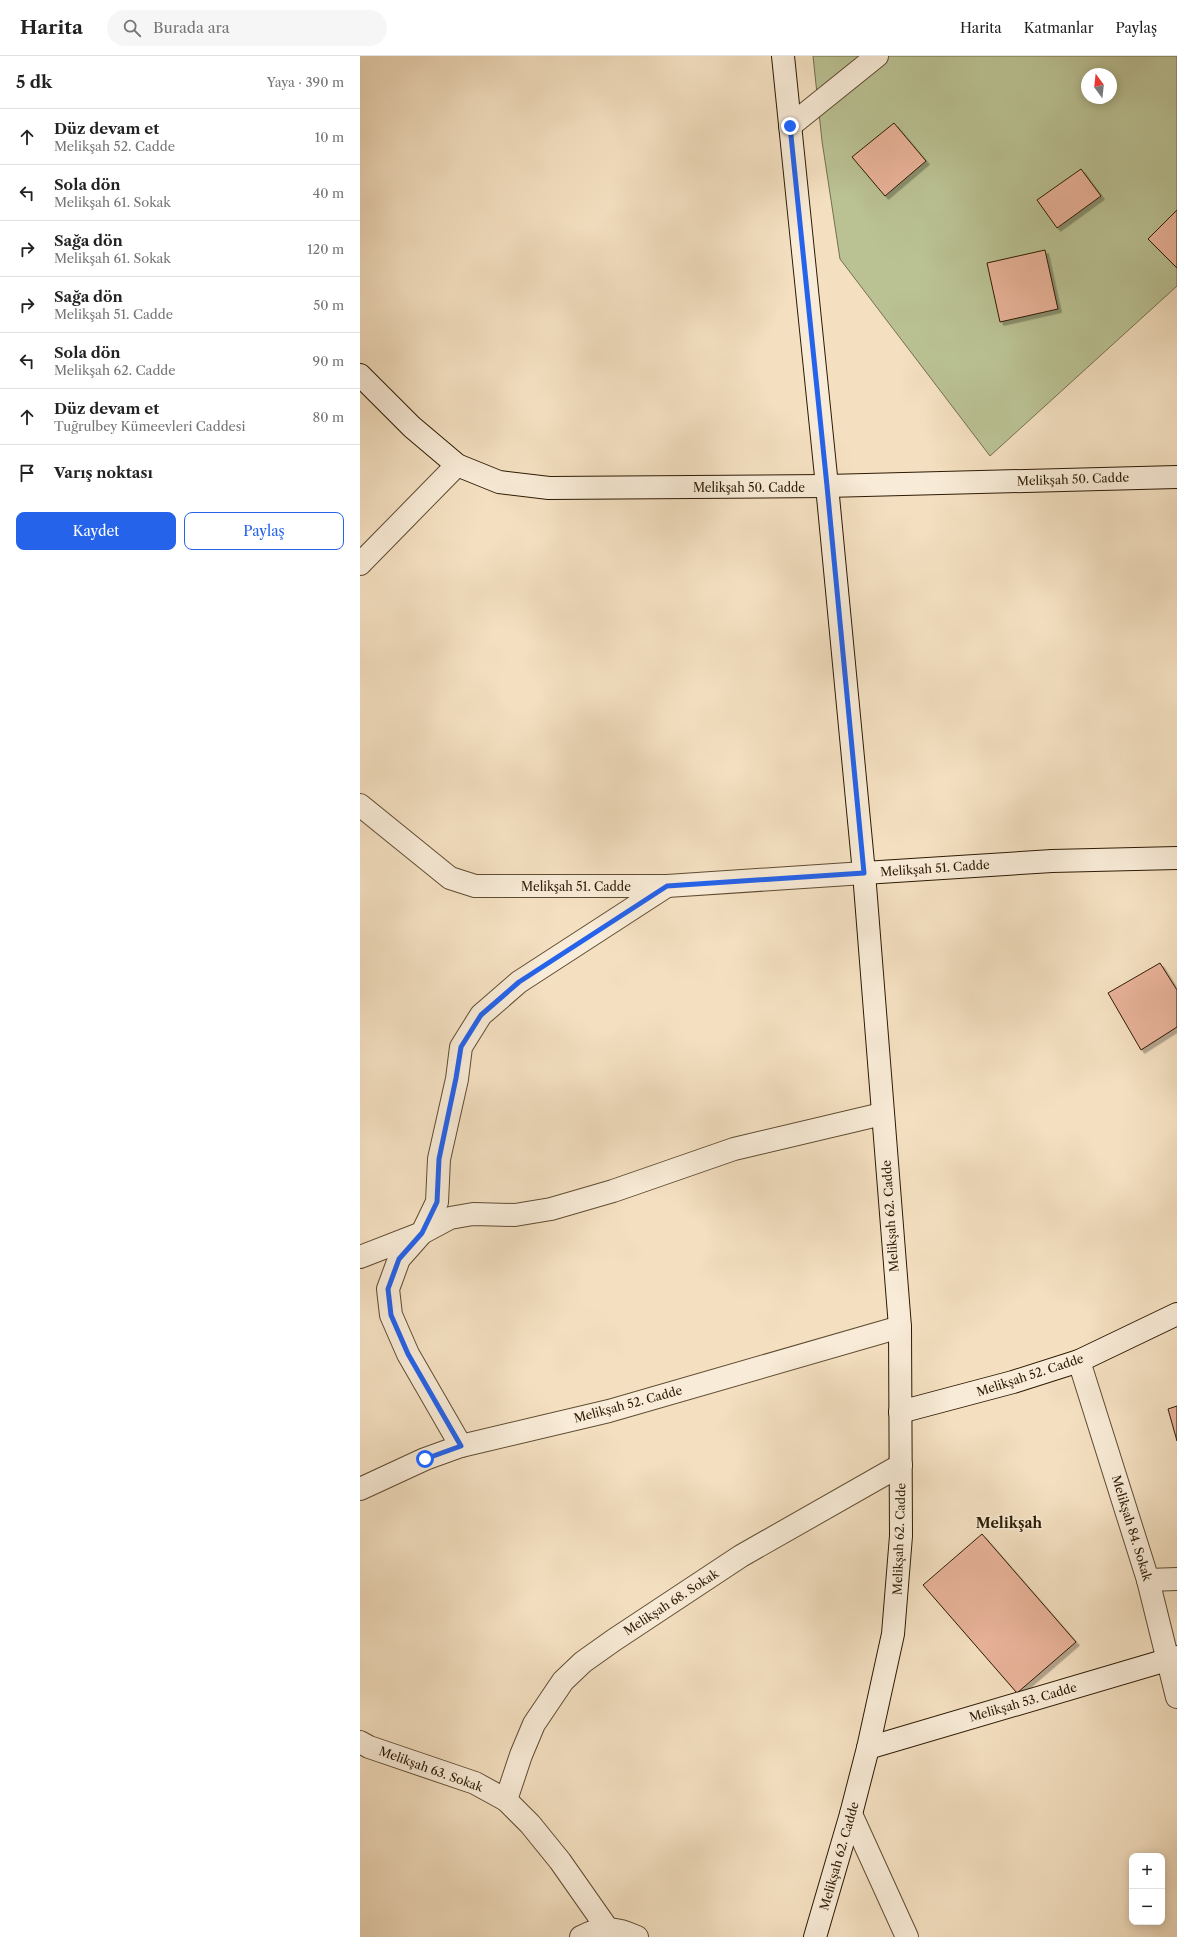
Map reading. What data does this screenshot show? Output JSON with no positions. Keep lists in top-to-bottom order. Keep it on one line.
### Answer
{"streets":{"street":["Melikşah 50. Cadde","Melikşah 51. Cadde","Melikşah 62. Cadde","Melikşah 52. Cadde","Melikşah 84. Sokak","Melikşah 68. Sokak","Melikşah 53. Cadde","Melikşah 63. Sokak"]},"crossings":[["Melikşah 50. Cadde","Melikşah 62. Cadde"],["Melikşah 51. Cadde","Melikşah 62. Cadde"],["Melikşah 62. Cadde","Melikşah 52. Cadde"],["Melikşah 62. Cadde","Melikşah 68. Sokak"],["Melikşah 62. Cadde","Melikşah 53. Cadde"],["Melikşah 52. Cadde","Melikşah 84. Sokak"],["Melikşah 84. Sokak","Melikşah 53. Cadde"],["Melikşah 68. Sokak","Melikşah 63. Sokak"]],"districts":["Melikşah"],"north":"top","page":{"header":"Harita","search":"Burada ara","nav":["Harita","Katmanlar","Paylaş"],"heading":["5 dk","Yaya · 390 m"],"list":[["Düz devam et","Melikşah 52. Cadde","10 m"],["Sola dön","Melikşah 61. Sokak","40 m"],["Sağa dön","Melikşah 61. Sokak","120 m"],["Sağa dön","Melikşah 51. Cadde","50 m"],["Sola dön","Melikşah 62. Cadde","90 m"],["Düz devam et","Tuğrulbey Kümeevleri Caddesi","80 m"],"Varış noktası"],"buttons":["Kaydet","Paylaş"],"map_buttons":["+","−"]}}
